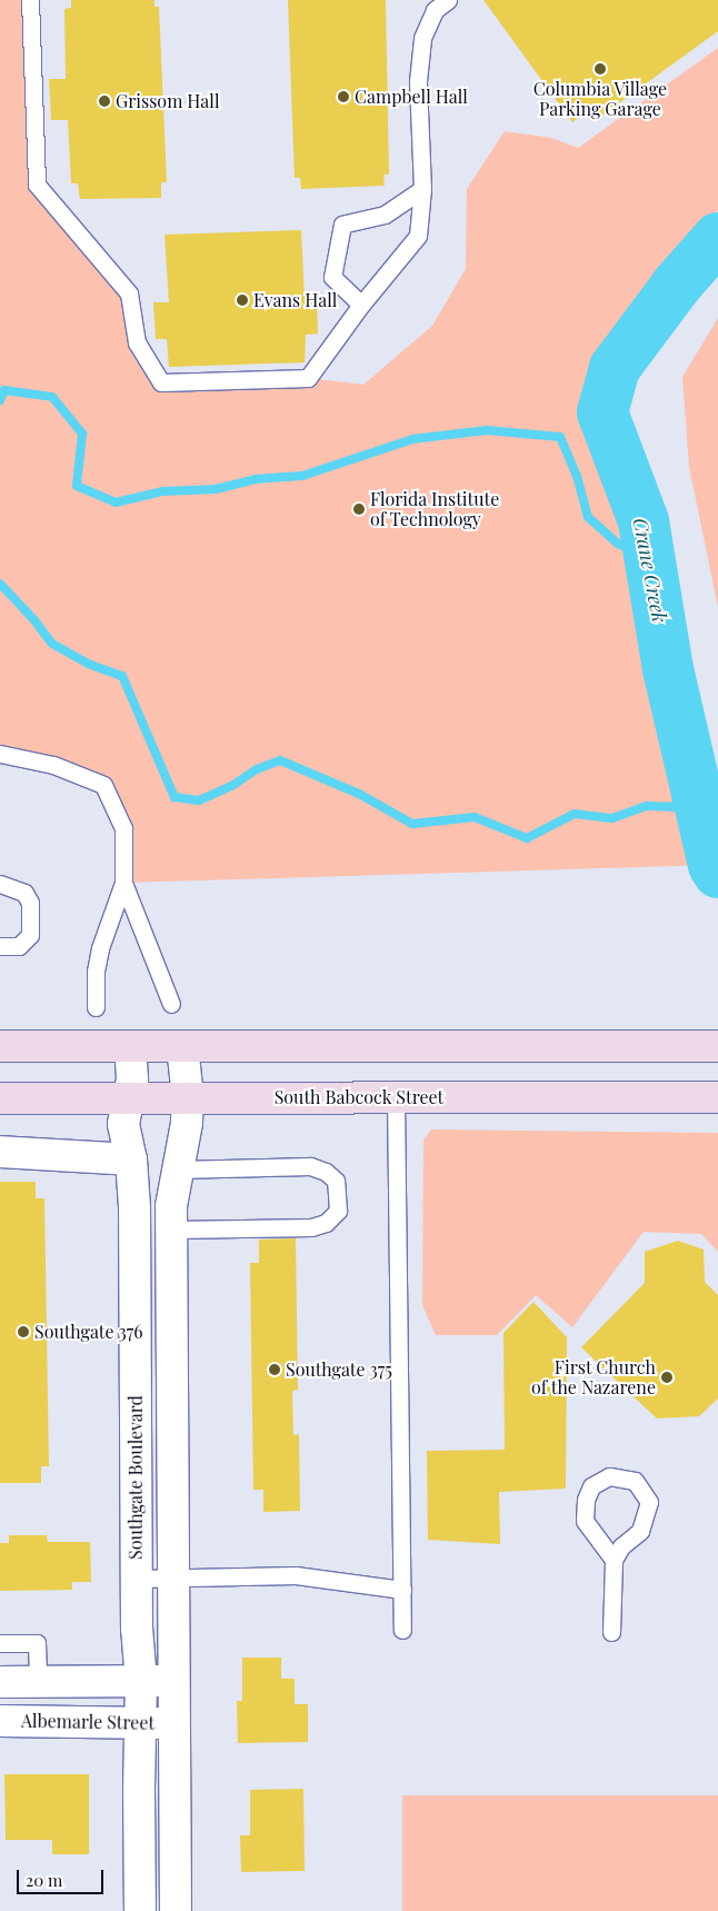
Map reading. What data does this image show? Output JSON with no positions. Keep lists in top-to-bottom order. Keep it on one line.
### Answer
{"streets":{"main road":["South Babcock Street"],"street":["Southgate Boulevard","Albemarle Street"]},"crossings":[["South Babcock Street","Southgate Boulevard"],["Southgate Boulevard","Albemarle Street"]],"water":["Crane Creek"],"places":["Columbia Village Parking Garage","Campbell Hall","Grissom Hall","Evans Hall","Florida Institute of Technology","Southgate 376","Southgate 375","First Church of the Nazarene"],"scale_bar":"20 m"}
